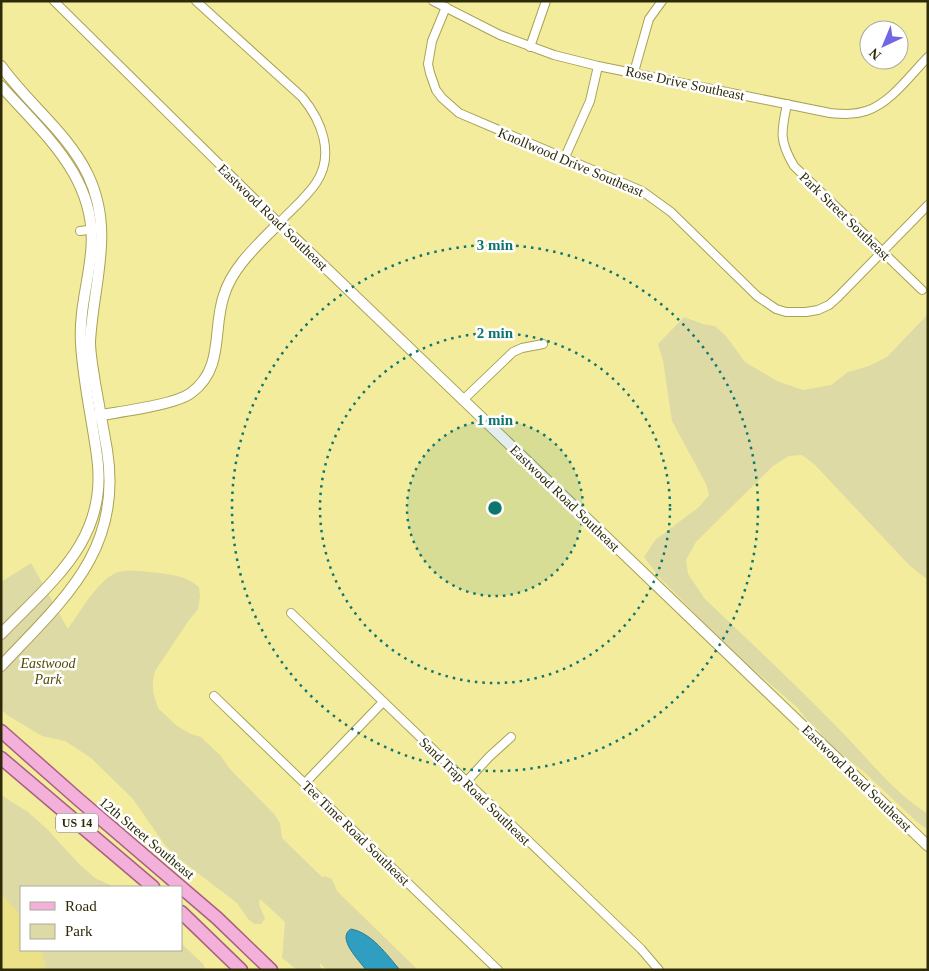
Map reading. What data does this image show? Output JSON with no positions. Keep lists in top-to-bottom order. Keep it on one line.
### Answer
{"streets":{"main road":["US 14","12th Street Southeast"],"street":["Rose Drive Southeast","Knollwood Drive Southeast","Park Street Southeast","Eastwood Road Southeast","Sand Trap Road Southeast","Tee Time Road Southeast"]},"crossings":[["Rose Drive Southeast","Knollwood Drive Southeast"],["Rose Drive Southeast","Park Street Southeast"],["Knollwood Drive Southeast","Park Street Southeast"]],"parks":["Eastwood Park"],"legend":["Road","Park"],"north":"bottom left","rings":["3 min","2 min","1 min"]}
